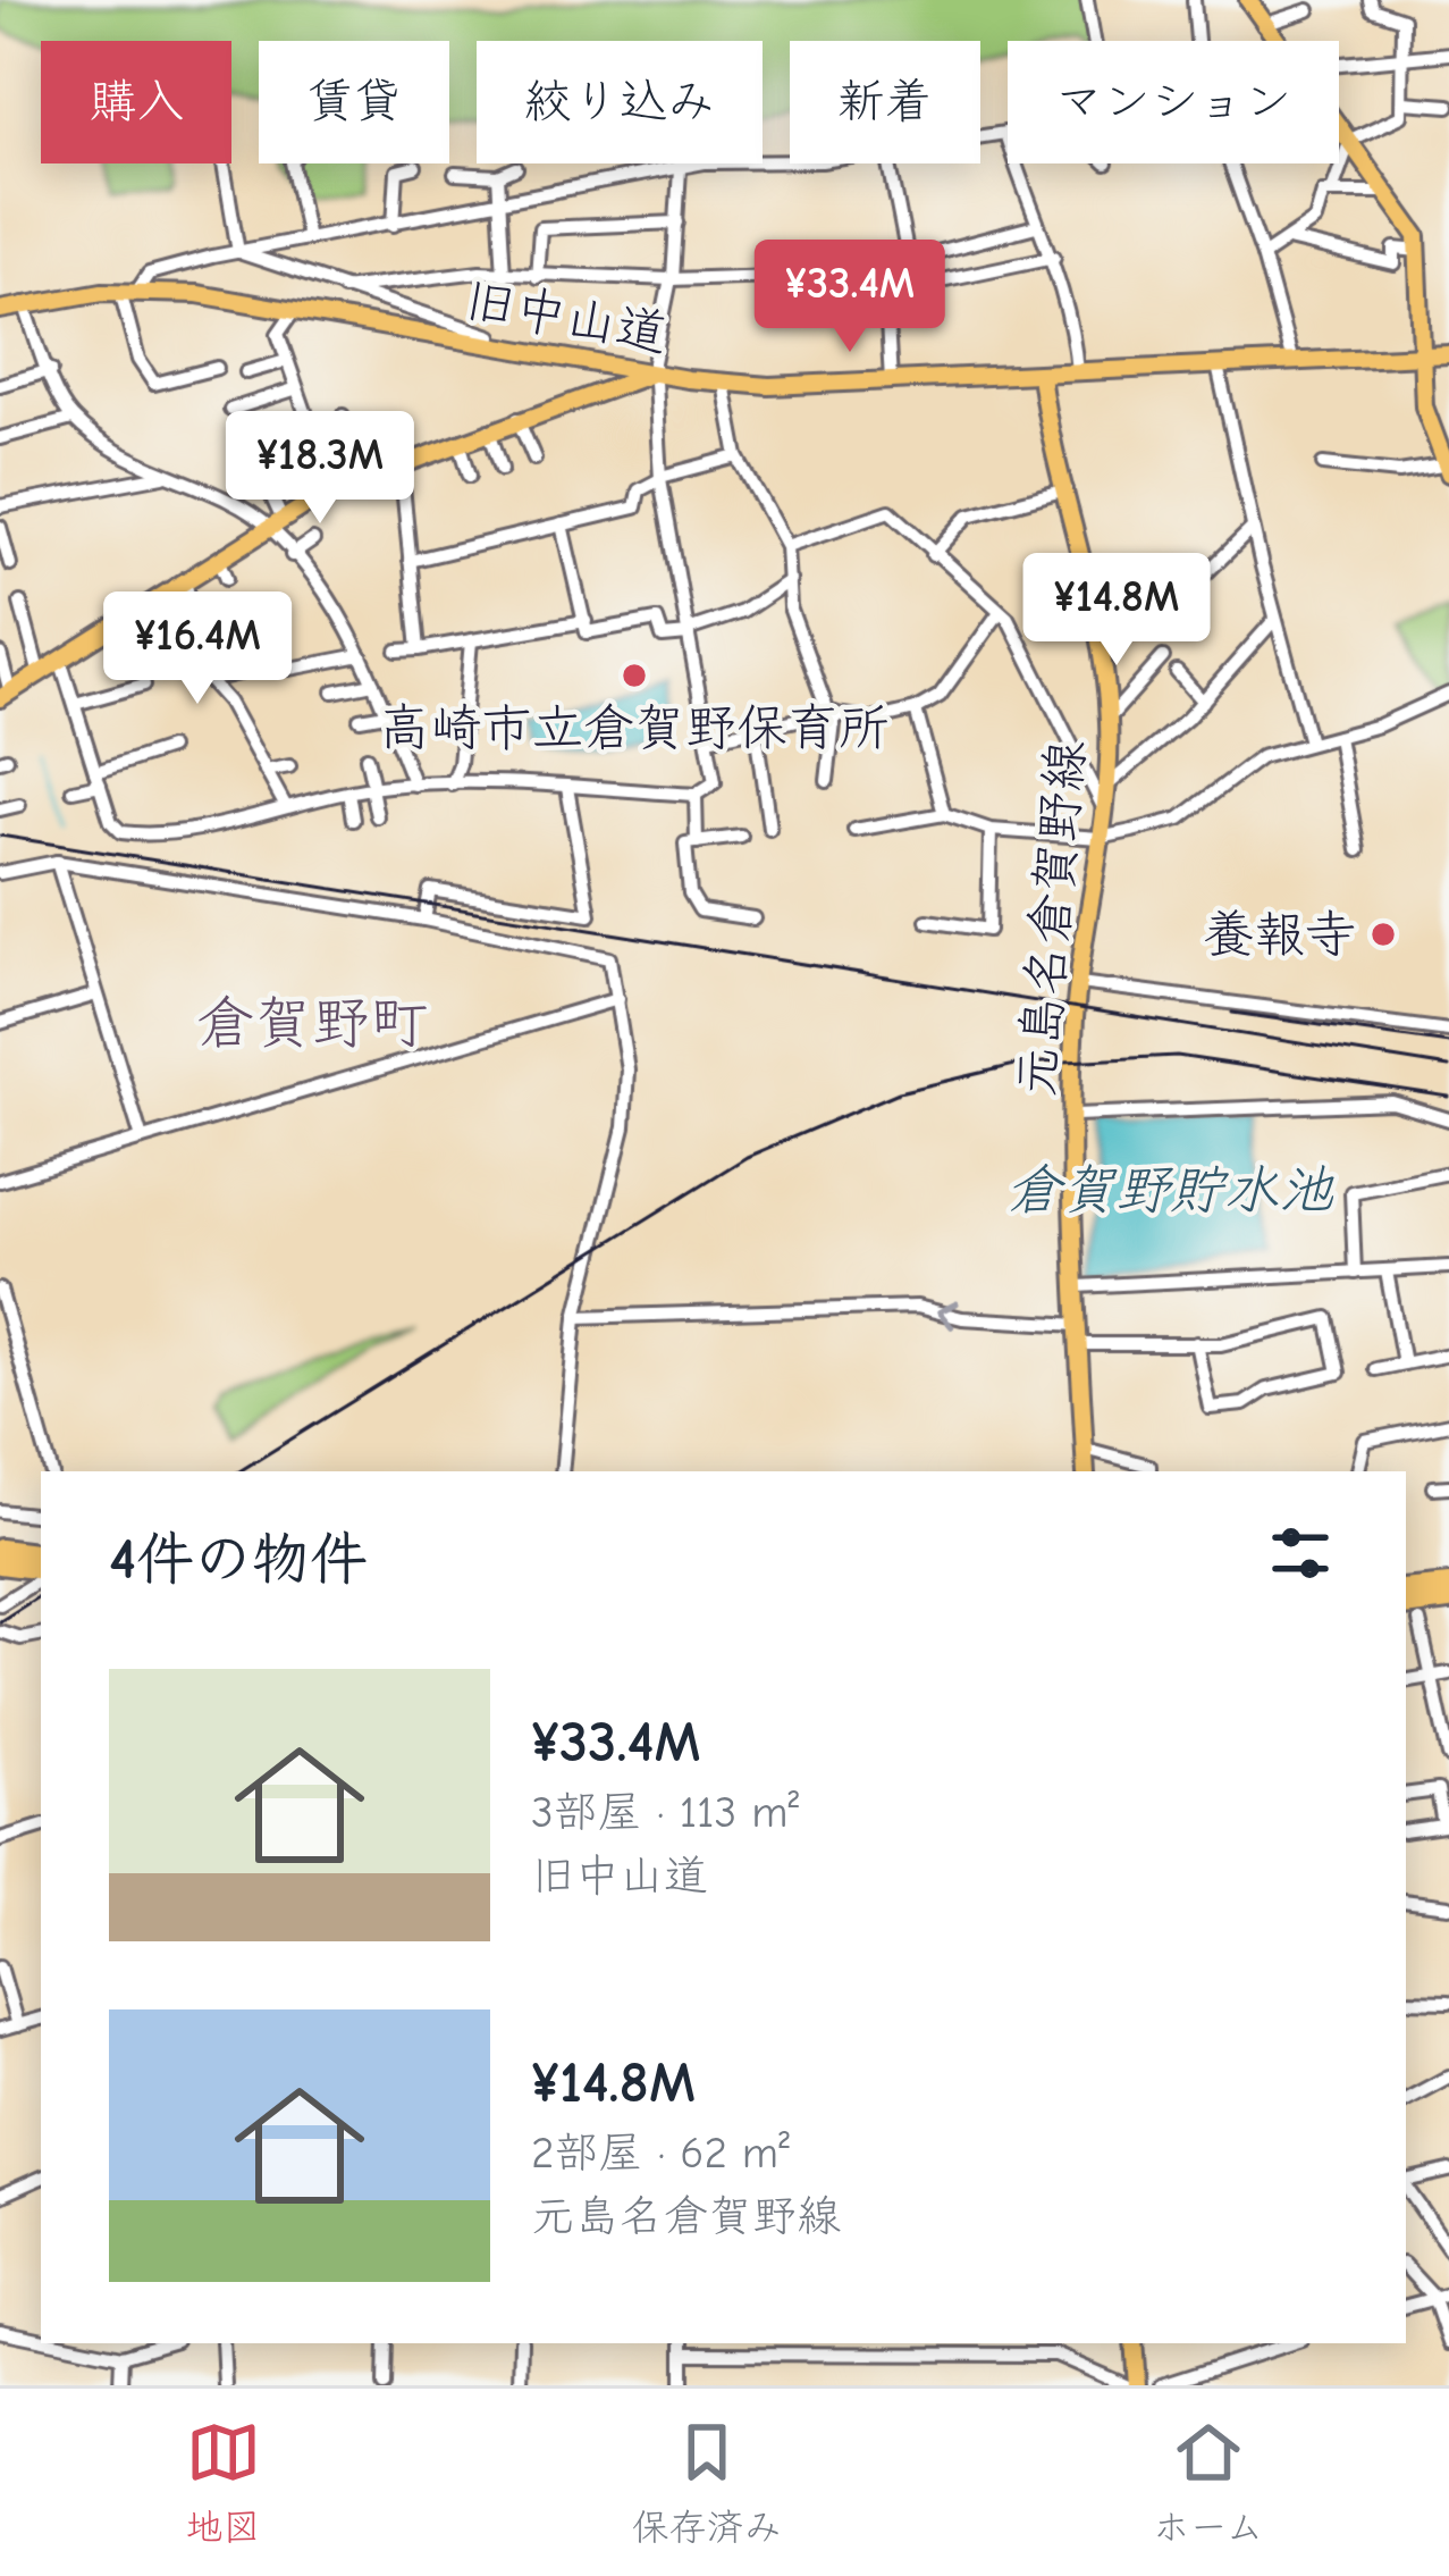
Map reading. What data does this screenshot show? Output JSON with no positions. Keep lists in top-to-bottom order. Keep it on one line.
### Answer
{"streets":{"main road":["旧中山道","元島名倉賀野線"]},"crossings":[["旧中山道","元島名倉賀野線"]],"districts":["倉賀野町"],"water":["倉賀野貯水池"],"places":["高崎市立倉賀野保育所","養報寺"],"page":{"chip":["購入","賃貸","絞り込み","新着","マンション"],"price":["¥33.4M","¥18.3M","¥14.8M","¥16.4M"],"heading":"4件の物件","list":[{"name":"¥33.4M","note":"3部屋 · 113 m² · 旧中山道"},{"name":"¥14.8M","note":"2部屋 · 62 m² · 元島名倉賀野線"}],"tabs":["地図","保存済み","ホーム"]}}
